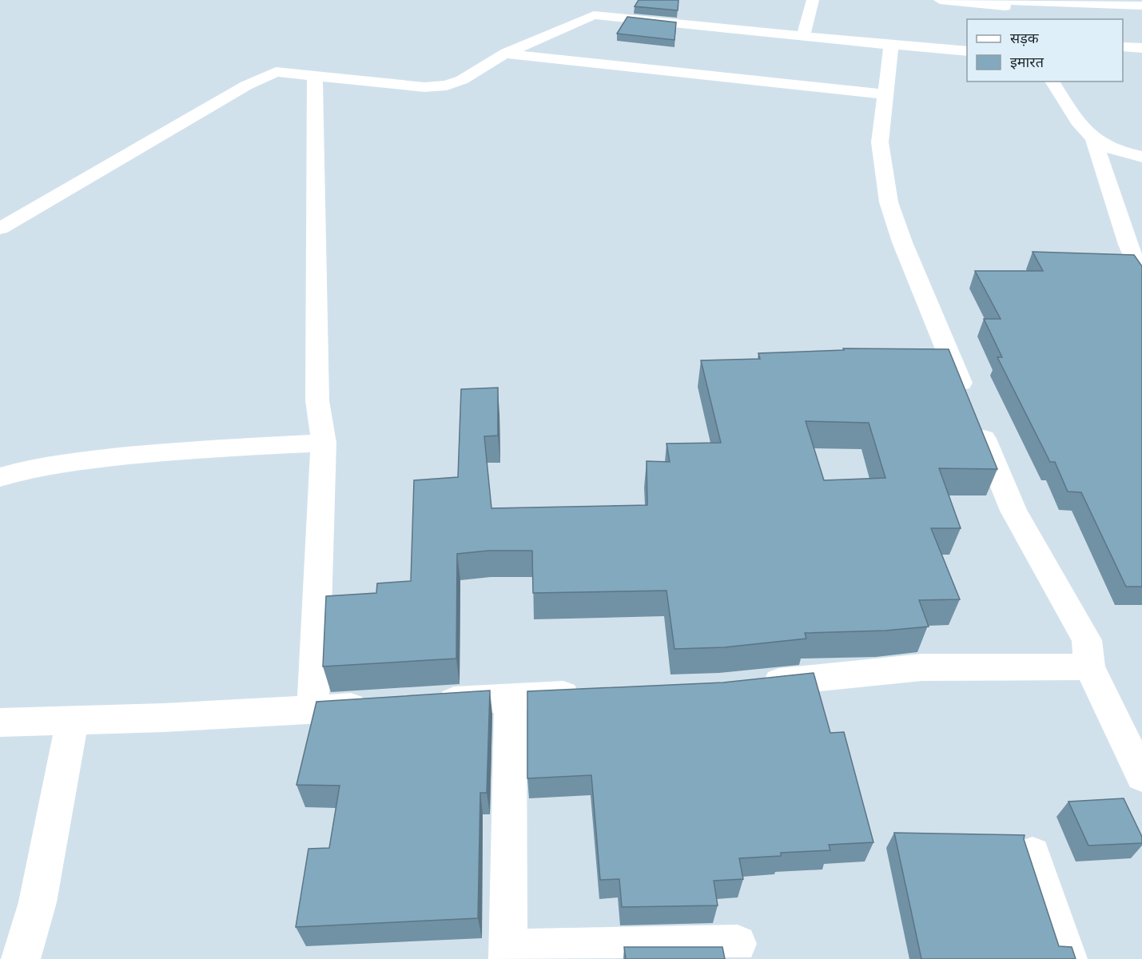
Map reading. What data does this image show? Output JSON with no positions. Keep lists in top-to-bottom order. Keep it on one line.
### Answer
{"legend":["सड़क","इमारत"]}
